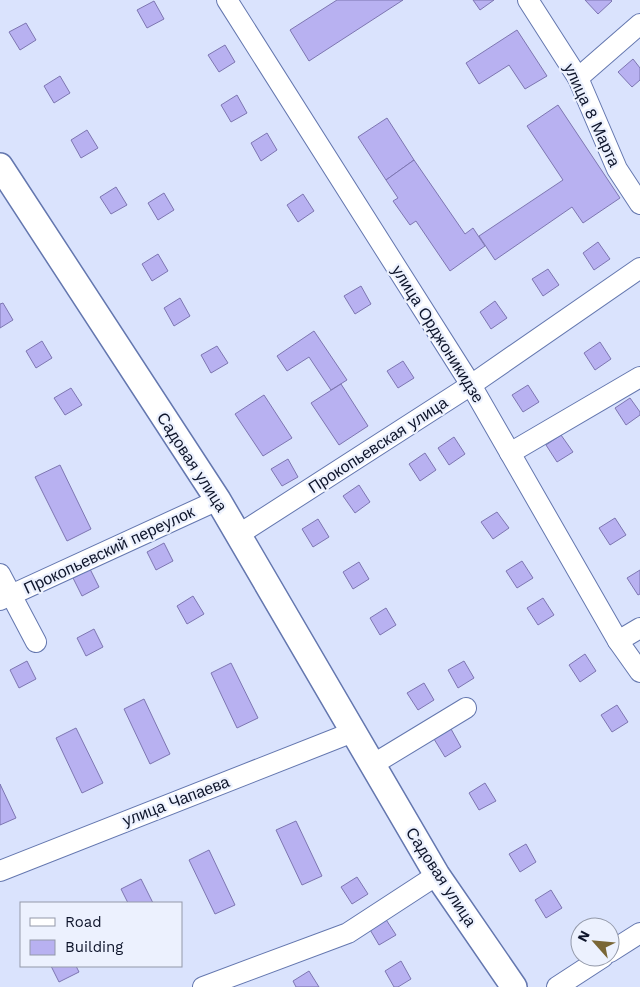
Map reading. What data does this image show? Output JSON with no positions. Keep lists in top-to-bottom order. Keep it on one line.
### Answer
{"streets":{"street":["улица 8 Марта","улица Орджоникидзе","Прокопьевская улица","Садовая улица","Прокопьевский переулок","улица Чапаева"]},"crossings":[["улица Орджоникидзе","Прокопьевская улица"],["Прокопьевская улица","Садовая улица"],["Садовая улица","Прокопьевский переулок"],["Садовая улица","улица Чапаева"]],"legend":["Road","Building"],"north":"top left"}
